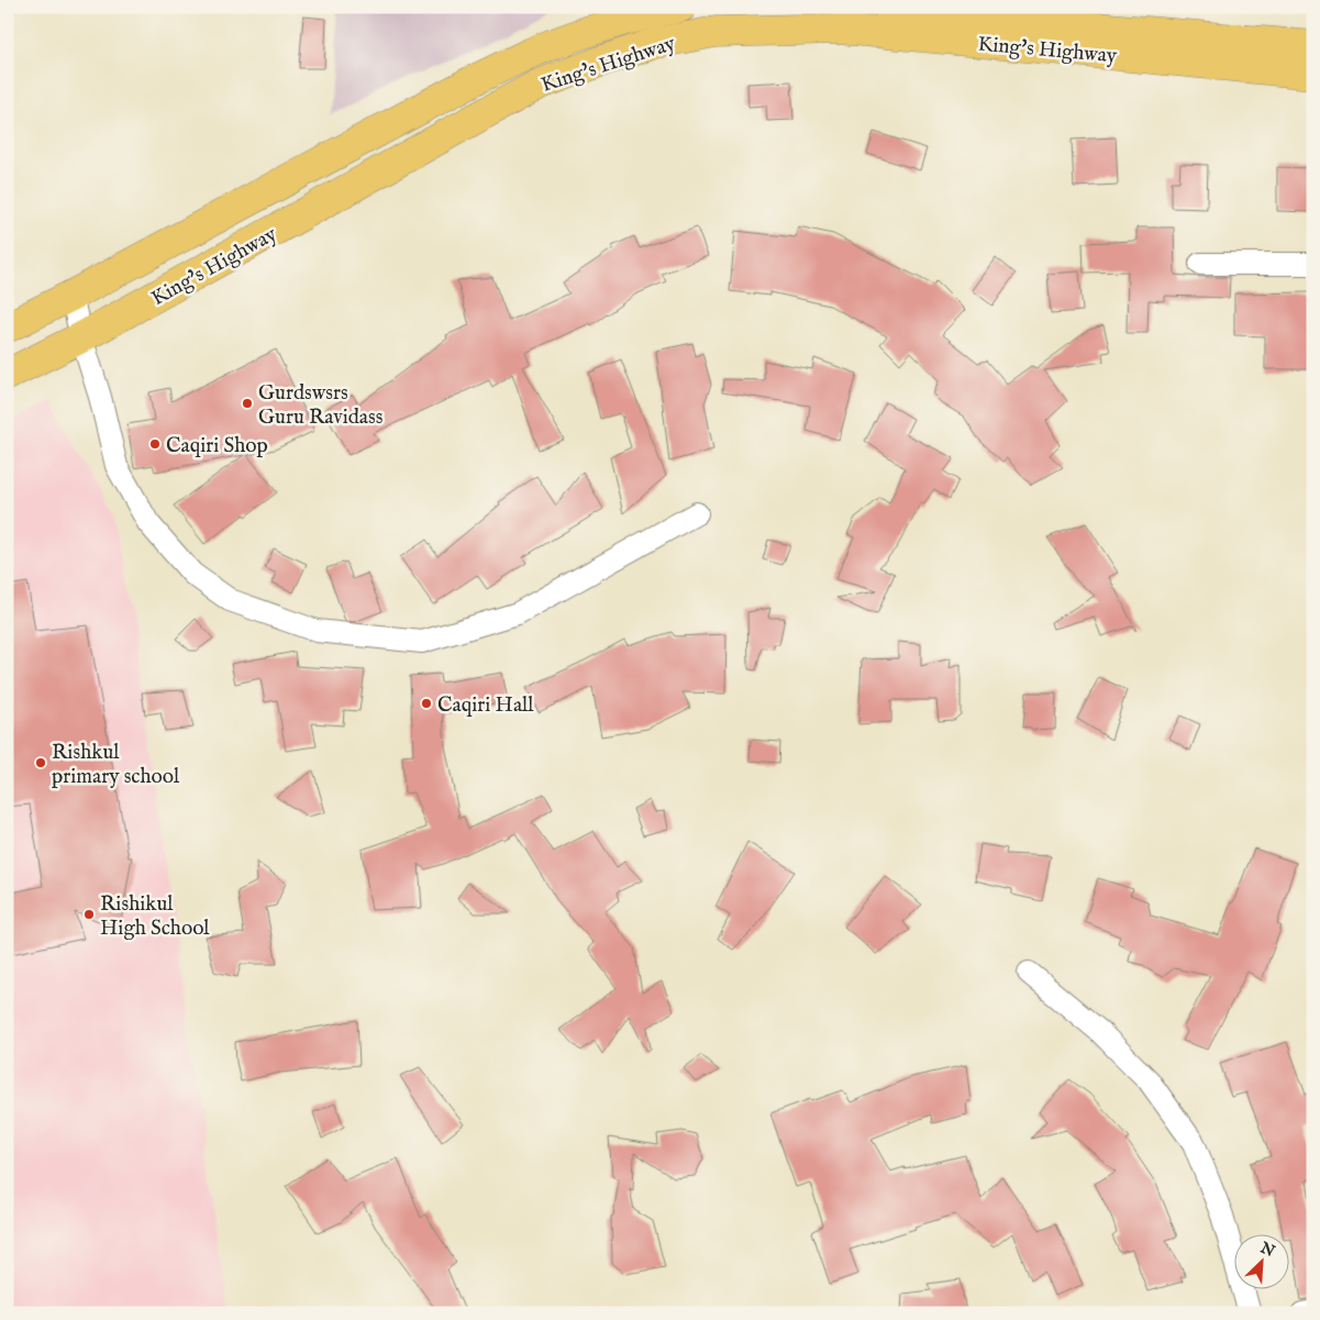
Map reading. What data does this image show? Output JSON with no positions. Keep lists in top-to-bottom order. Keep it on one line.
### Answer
{"streets":{"highway":["King's Highway"]},"places":["Gurdswsrs Guru Ravidass","Caqiri Shop","Caqiri Hall","Rishkul primary school","Rishikul High School"],"north":"top right"}
